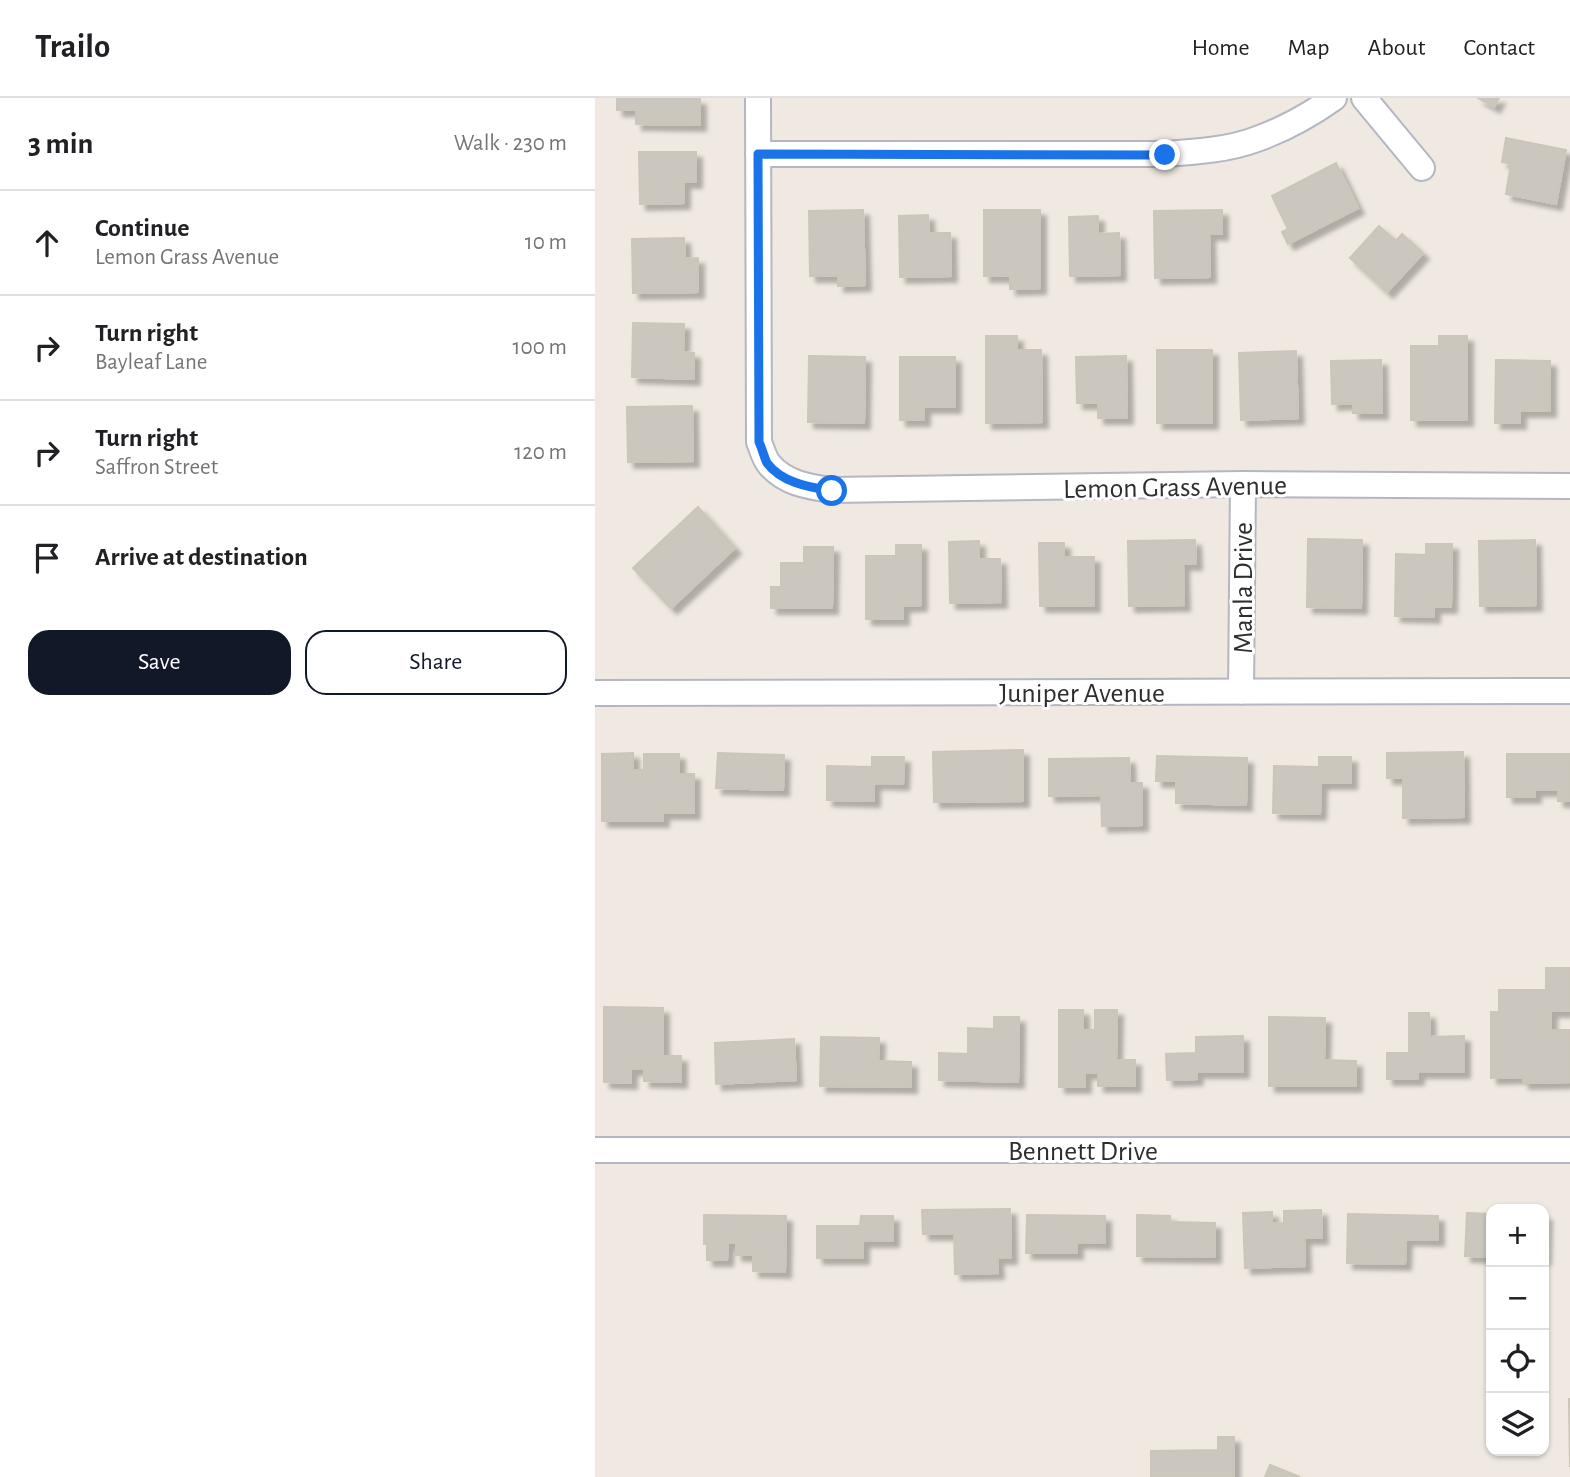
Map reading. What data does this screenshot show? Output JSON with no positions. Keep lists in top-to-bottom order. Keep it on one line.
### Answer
{"streets":{"street":["Lemon Grass Avenue","Manla Drive","Juniper Avenue","Bennett Drive"]},"crossings":[["Lemon Grass Avenue","Manla Drive"],["Manla Drive","Juniper Avenue"]],"page":{"header":"Trailo","nav":["Home","Map","About","Contact"],"heading":["3 min","Walk · 230 m"],"list":[["Continue","Lemon Grass Avenue","10 m"],["Turn right","Bayleaf Lane","100 m"],["Turn right","Saffron Street","120 m"],"Arrive at destination"],"buttons":["Save","Share"],"map_buttons":["+","−"]}}
